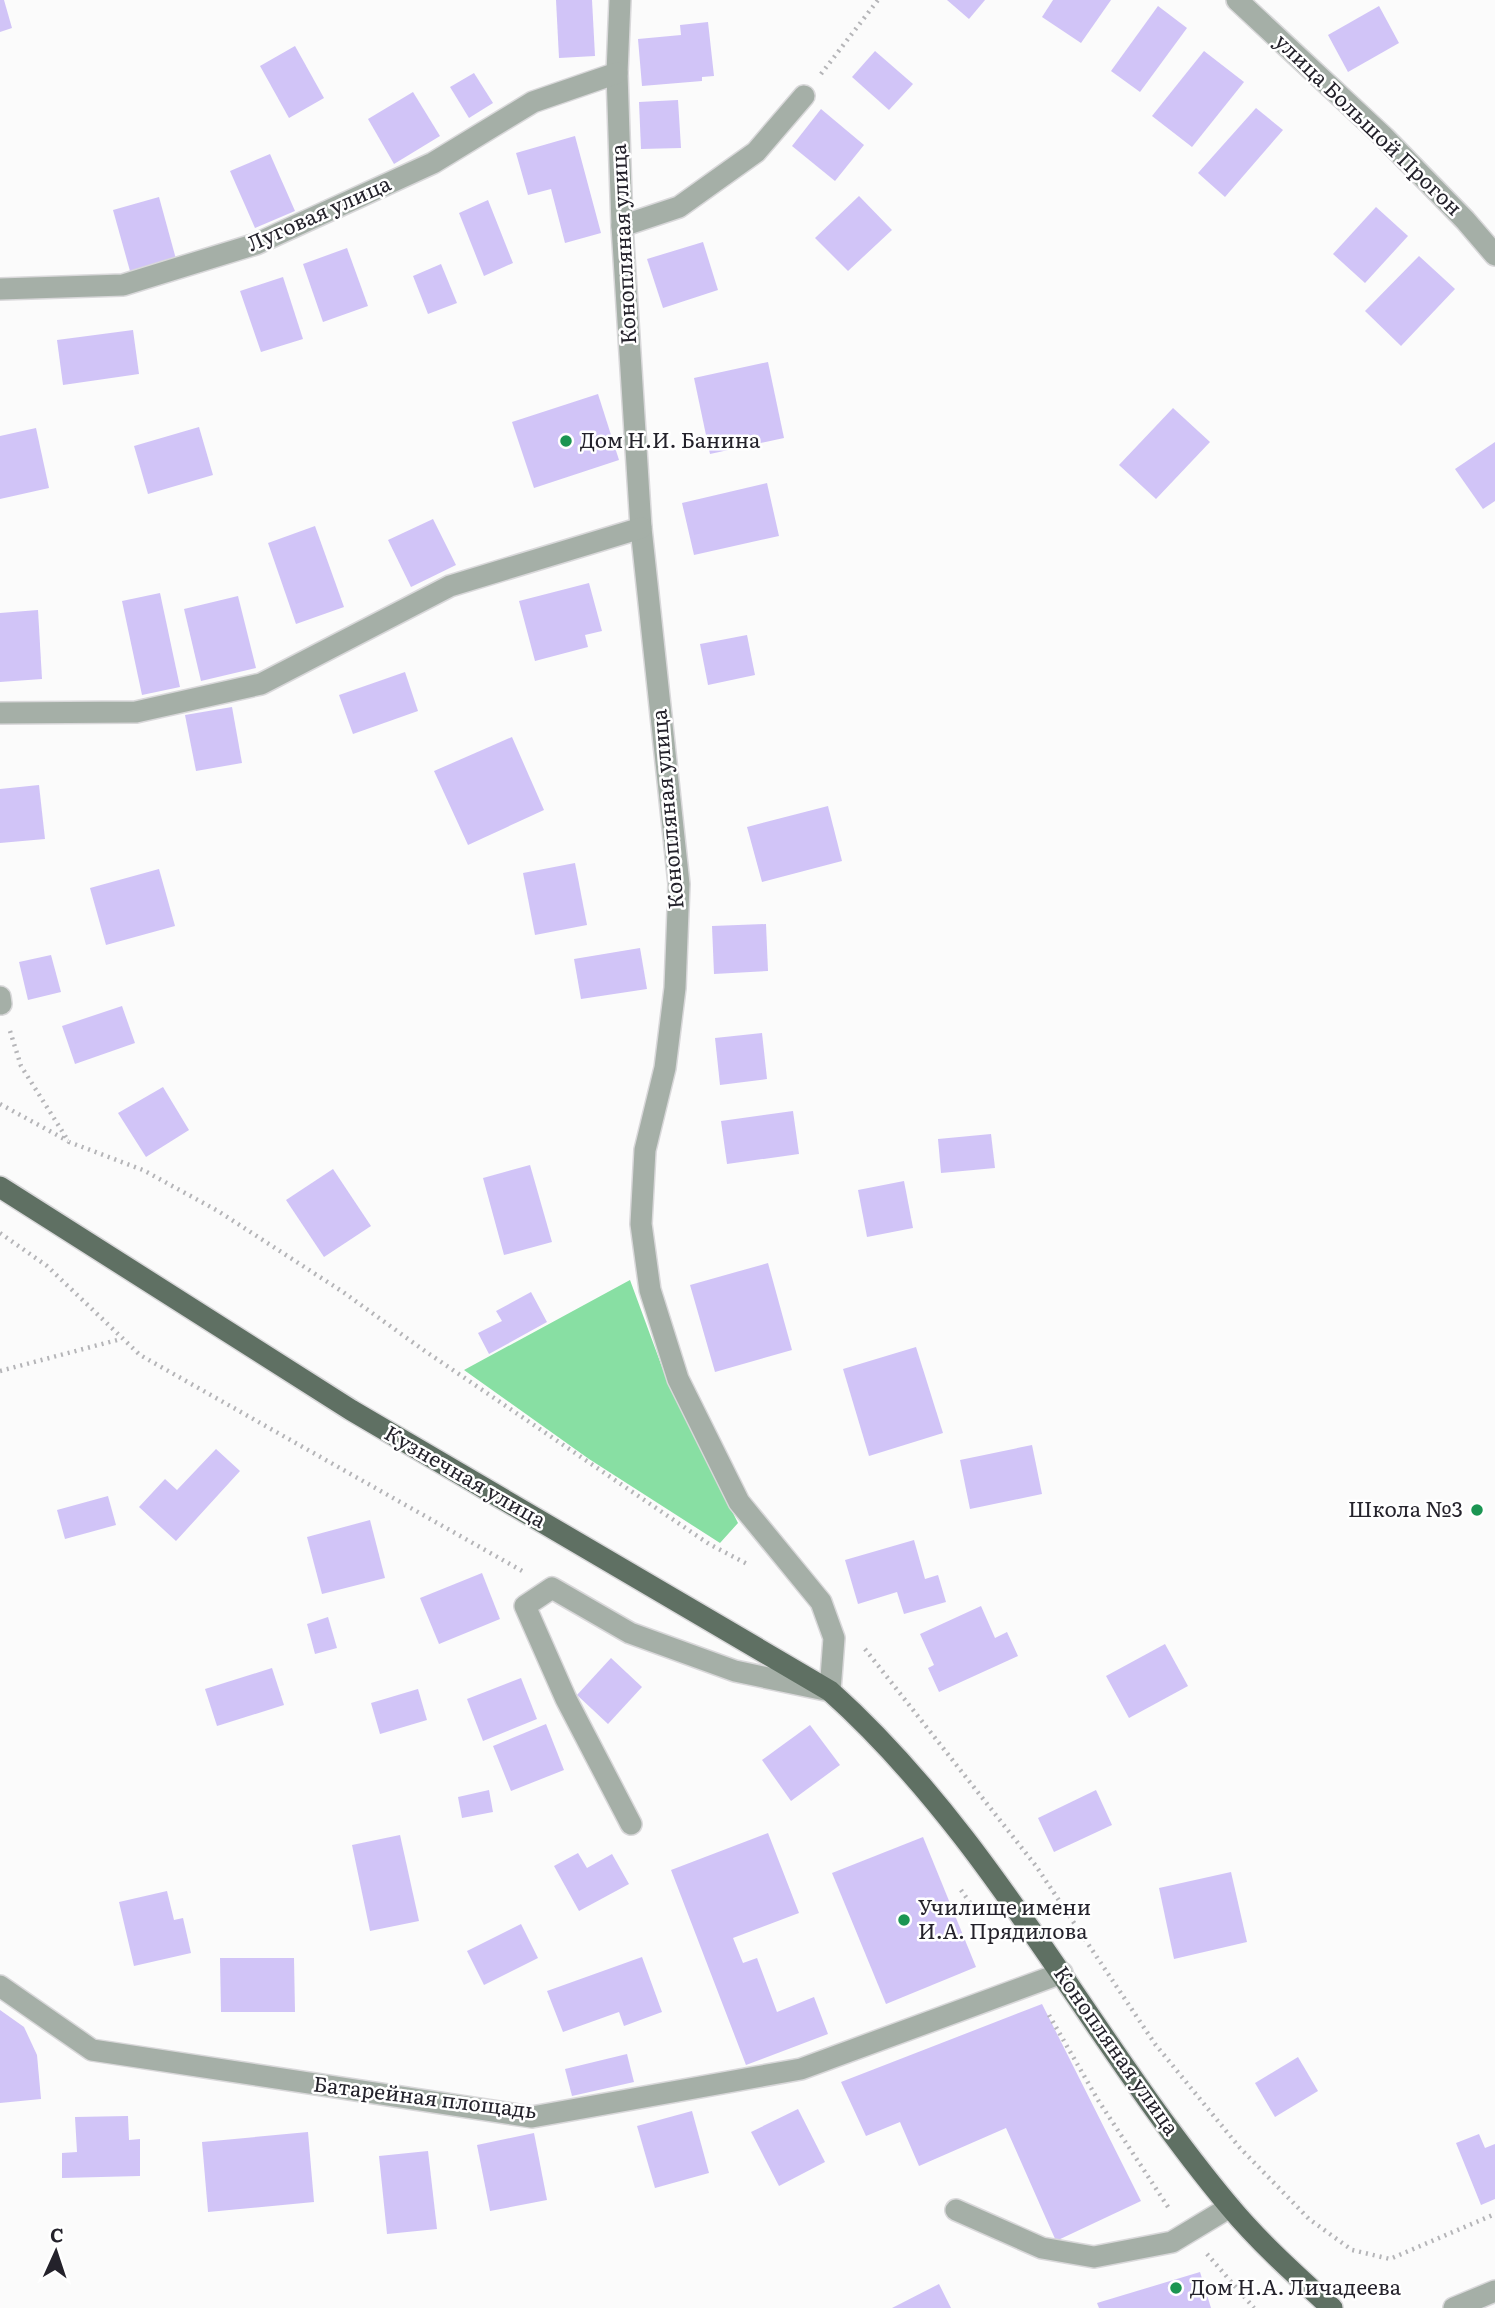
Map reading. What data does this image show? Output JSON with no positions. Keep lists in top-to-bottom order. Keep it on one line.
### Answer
{"streets":{"main road":["Конопляная улица","Кузнечная улица"],"street":["улица Большой Прогон","Луговая улица","Батарейная площадь"]},"crossings":[["Луговая улица","Конопляная улица"],["Конопляная улица","Кузнечная улица"],["Конопляная улица","Батарейная площадь"]],"places":["Дом Н.И. Банина","Школа №3","Училище имени И.А. Прядилова","Дом Н.А. Личадеева"],"north":"top"}
